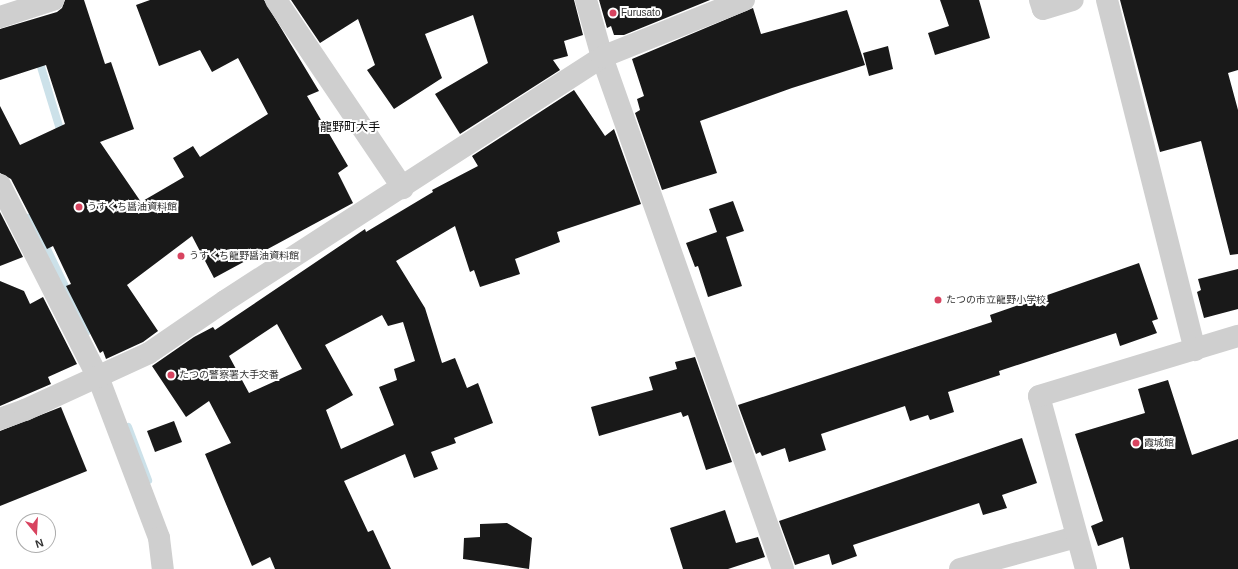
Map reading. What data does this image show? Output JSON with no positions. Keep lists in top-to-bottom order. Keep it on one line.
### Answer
{"districts":["龍野町大手"],"places":["Furusato","うすくち醤油資料館","うすくち龍野醤油資料館","たつの市立龍野小学校","たつの警察署大手交番","霞城館"],"north":"bottom"}
